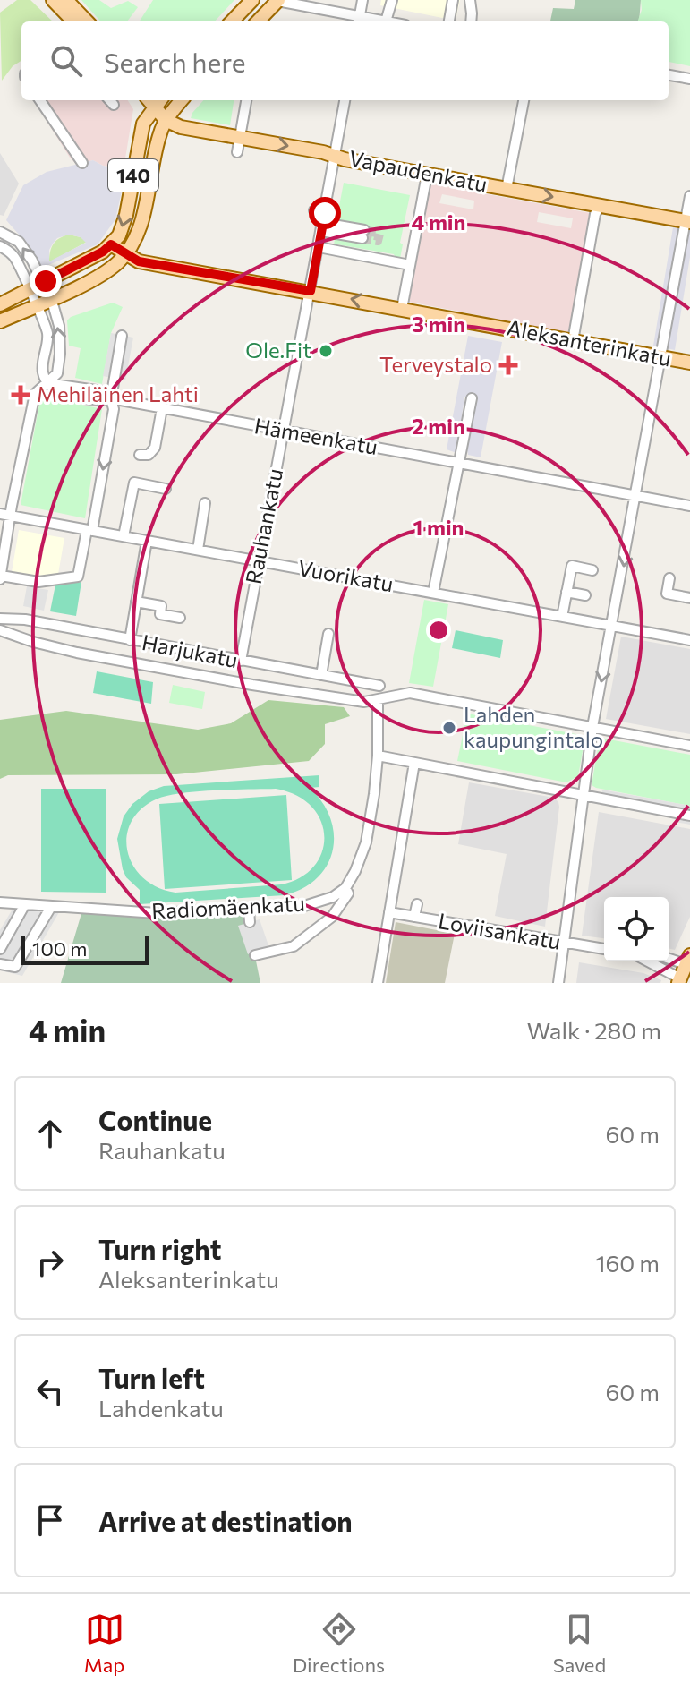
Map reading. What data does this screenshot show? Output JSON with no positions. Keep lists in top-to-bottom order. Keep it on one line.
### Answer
{"streets":{"main road":["Vapaudenkatu","140","Aleksanterinkatu"],"street":["Hämeenkatu","Rauhankatu","Vuorikatu","Harjukatu","Radiomäenkatu","Loviisankatu"]},"crossings":[["Vapaudenkatu","140"],["Vapaudenkatu","Rauhankatu"],["140","Aleksanterinkatu"],["Aleksanterinkatu","Rauhankatu"],["Hämeenkatu","Rauhankatu"],["Rauhankatu","Vuorikatu"],["Rauhankatu","Harjukatu"]],"one_way":["Vapaudenkatu"],"places":{"other":["Ole.Fit","Lahden kaupungintalo"],"health":["Terveystalo","Mehiläinen Lahti"]},"scale_bar":"100 m","page":{"search":"Search here","scale":"100 m","heading":["4 min","Walk · 280 m"],"list":[["Continue","Rauhankatu","60 m"],["Turn right","Aleksanterinkatu","160 m"],["Turn left","Lahdenkatu","60 m"],"Arrive at destination"],"nav":["Map","Directions","Saved"]},"rings":["4 min","3 min","2 min","1 min"]}
